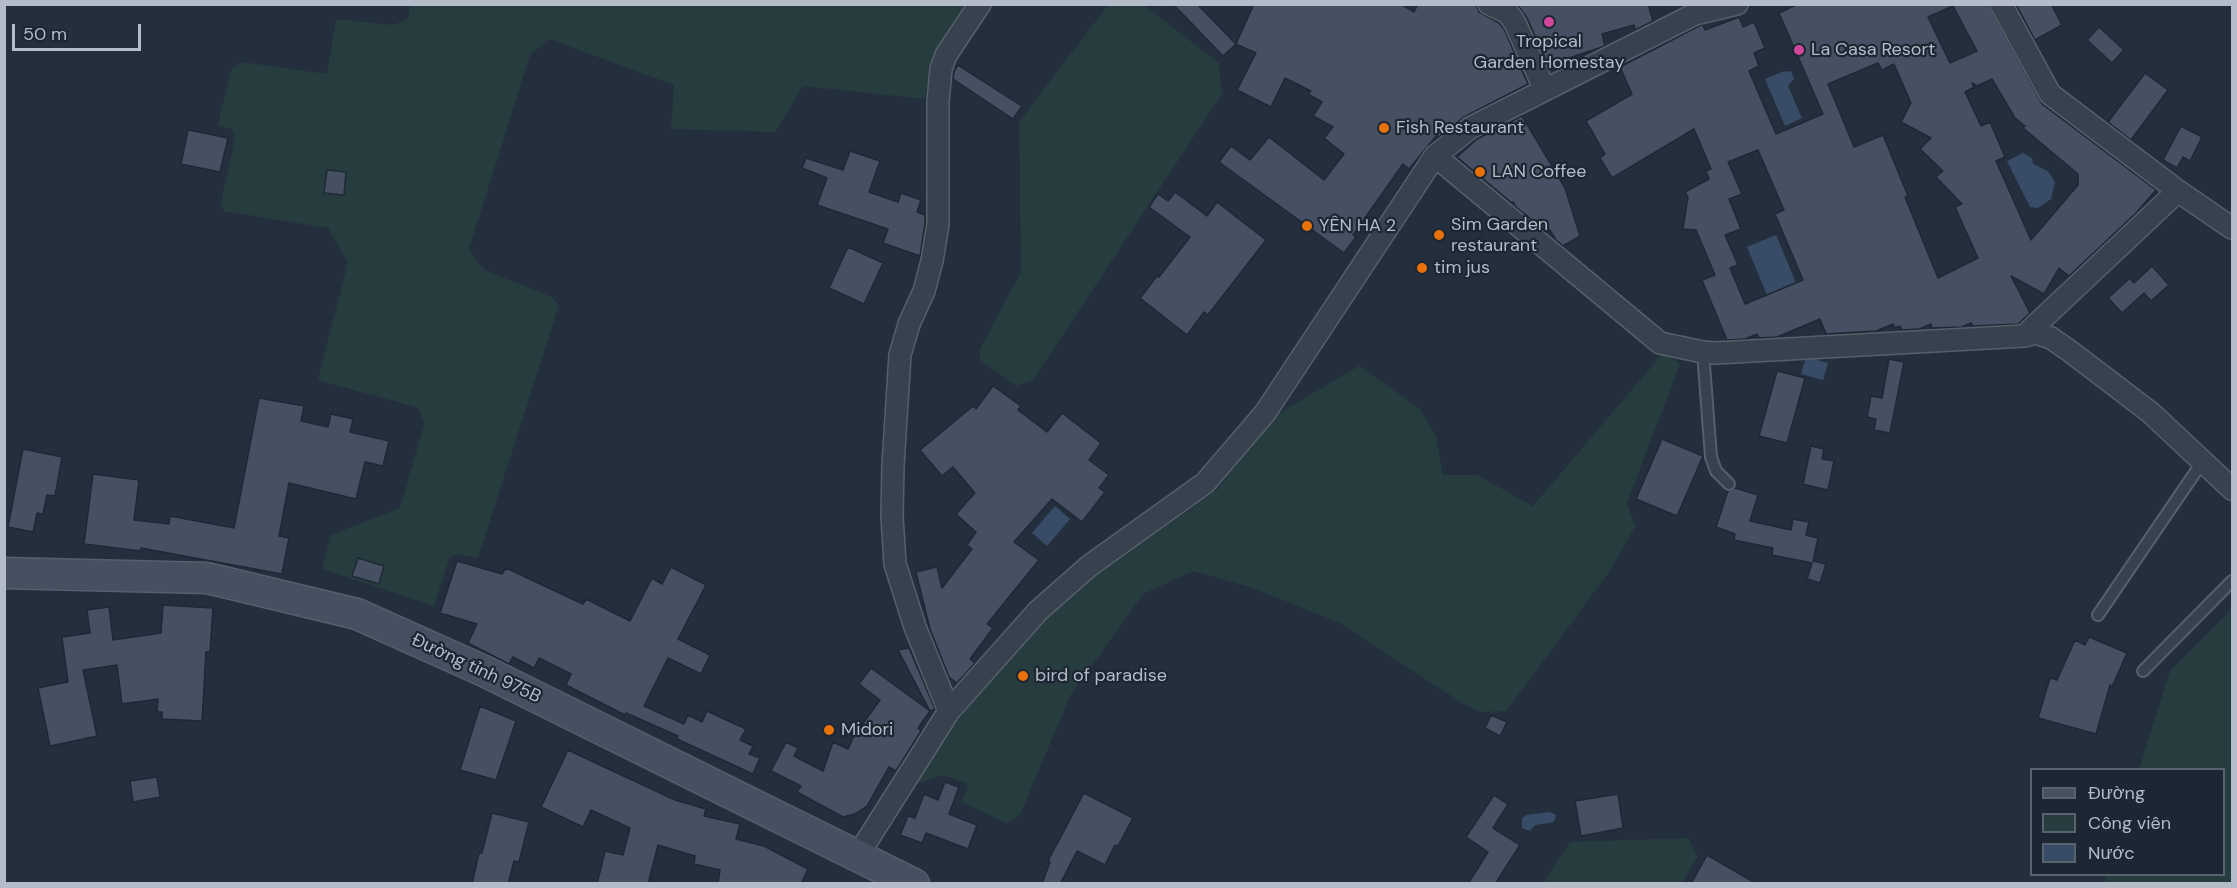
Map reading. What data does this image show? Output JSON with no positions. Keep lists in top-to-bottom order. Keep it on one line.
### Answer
{"streets":{"main road":["Đường tỉnh 975B"]},"places":["Tropical Garden Homestay","La Casa Resort","Fish Restaurant","LAN Coffee","YÊN HA 2","Sim Garden restaurant","tim jus","bird of paradise","Midori"],"legend":["Đường","Công viên","Nước"],"scale_bar":"50 m"}
